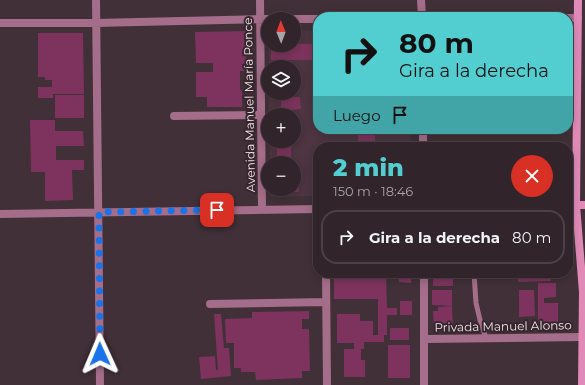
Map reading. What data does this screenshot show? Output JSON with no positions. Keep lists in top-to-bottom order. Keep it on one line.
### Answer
{"streets":{"street":["Avenida Manuel María Ponce","Privada Manuel Alonso"]},"north":"top","page":{"map_buttons":["+","−"],"turn":["80 m","Gira a la derecha"],"then":"Luego","heading":["2 min","150 m · 18:46"],"list":[{"name":"Gira a la derecha","value":"80 m"}]}}
